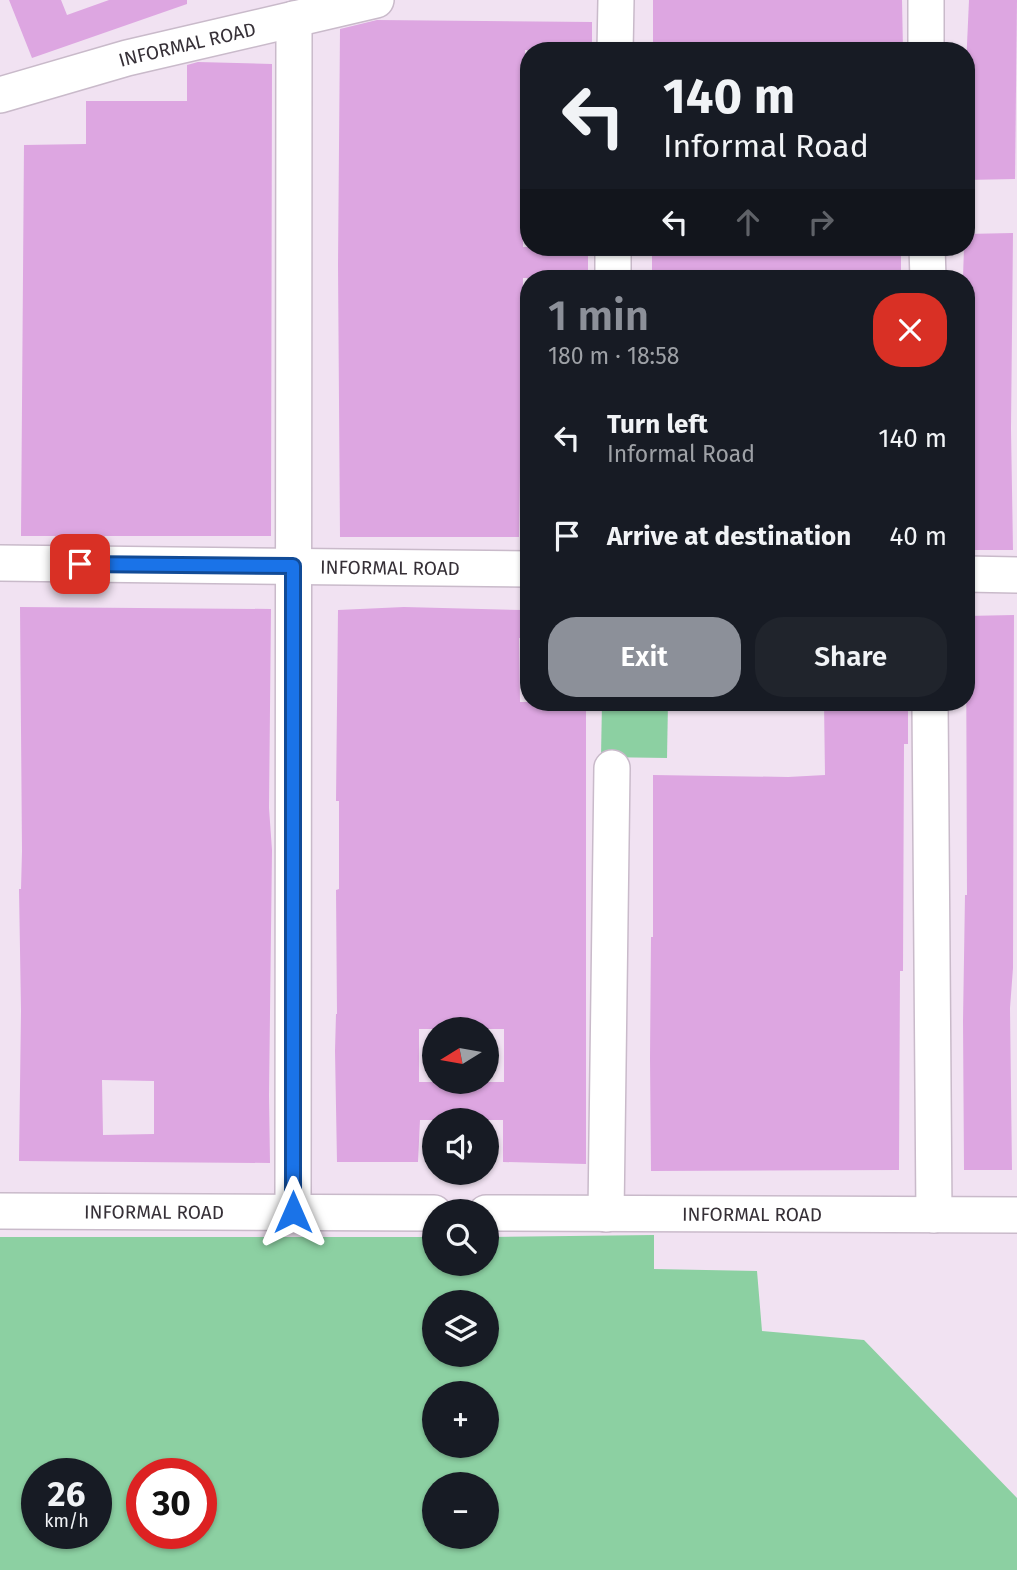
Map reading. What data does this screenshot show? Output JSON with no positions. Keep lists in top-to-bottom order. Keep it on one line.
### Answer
{"streets":{"street":["INFORMAL ROAD"]},"north":"left","page":{"turn":["140 m","Informal Road"],"heading":["1 min","180 m · 18:58"],"list":[{"name":"Turn left","note":"Informal Road","value":"140 m"},{"name":"Arrive at destination","value":"40 m"}],"buttons":["Exit","Share"],"map_buttons":["+","−"],"speed":"26 km/h","limit":"30"}}
